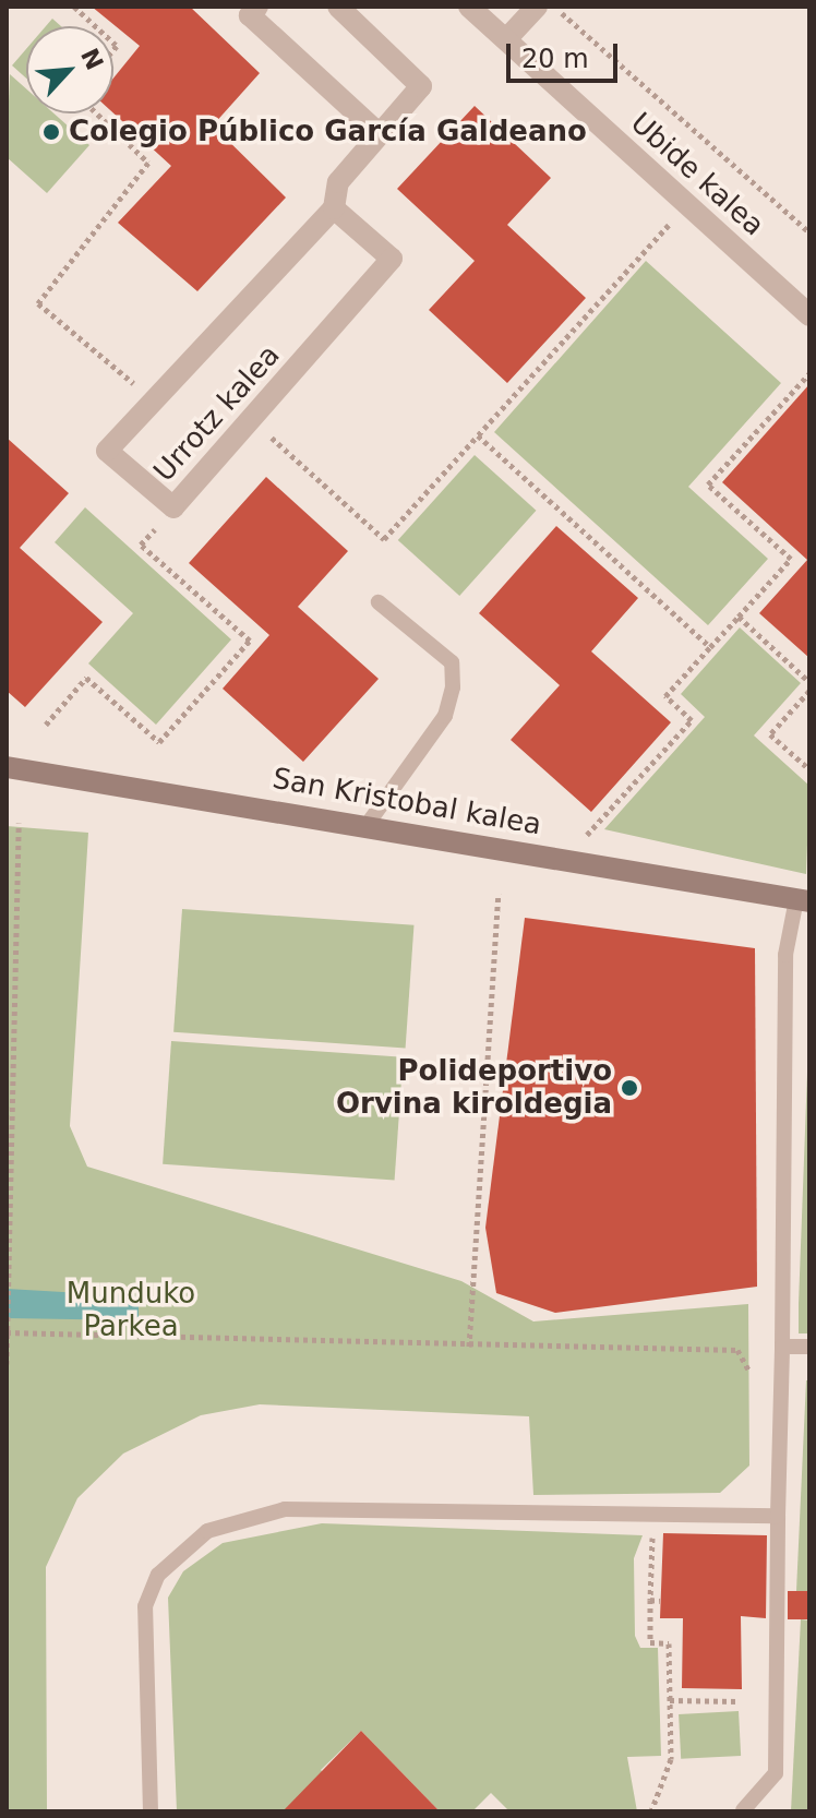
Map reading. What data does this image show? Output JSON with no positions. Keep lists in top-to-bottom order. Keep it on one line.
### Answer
{"streets":{"main road":["San Kristobal kalea"],"street":["Ubide kalea","Urrotz kalea"]},"parks":["Munduko Parkea"],"places":["Colegio Público García Galdeano","Polideportivo Orvina kiroldegia"],"scale_bar":"20 m","north":"top right"}
